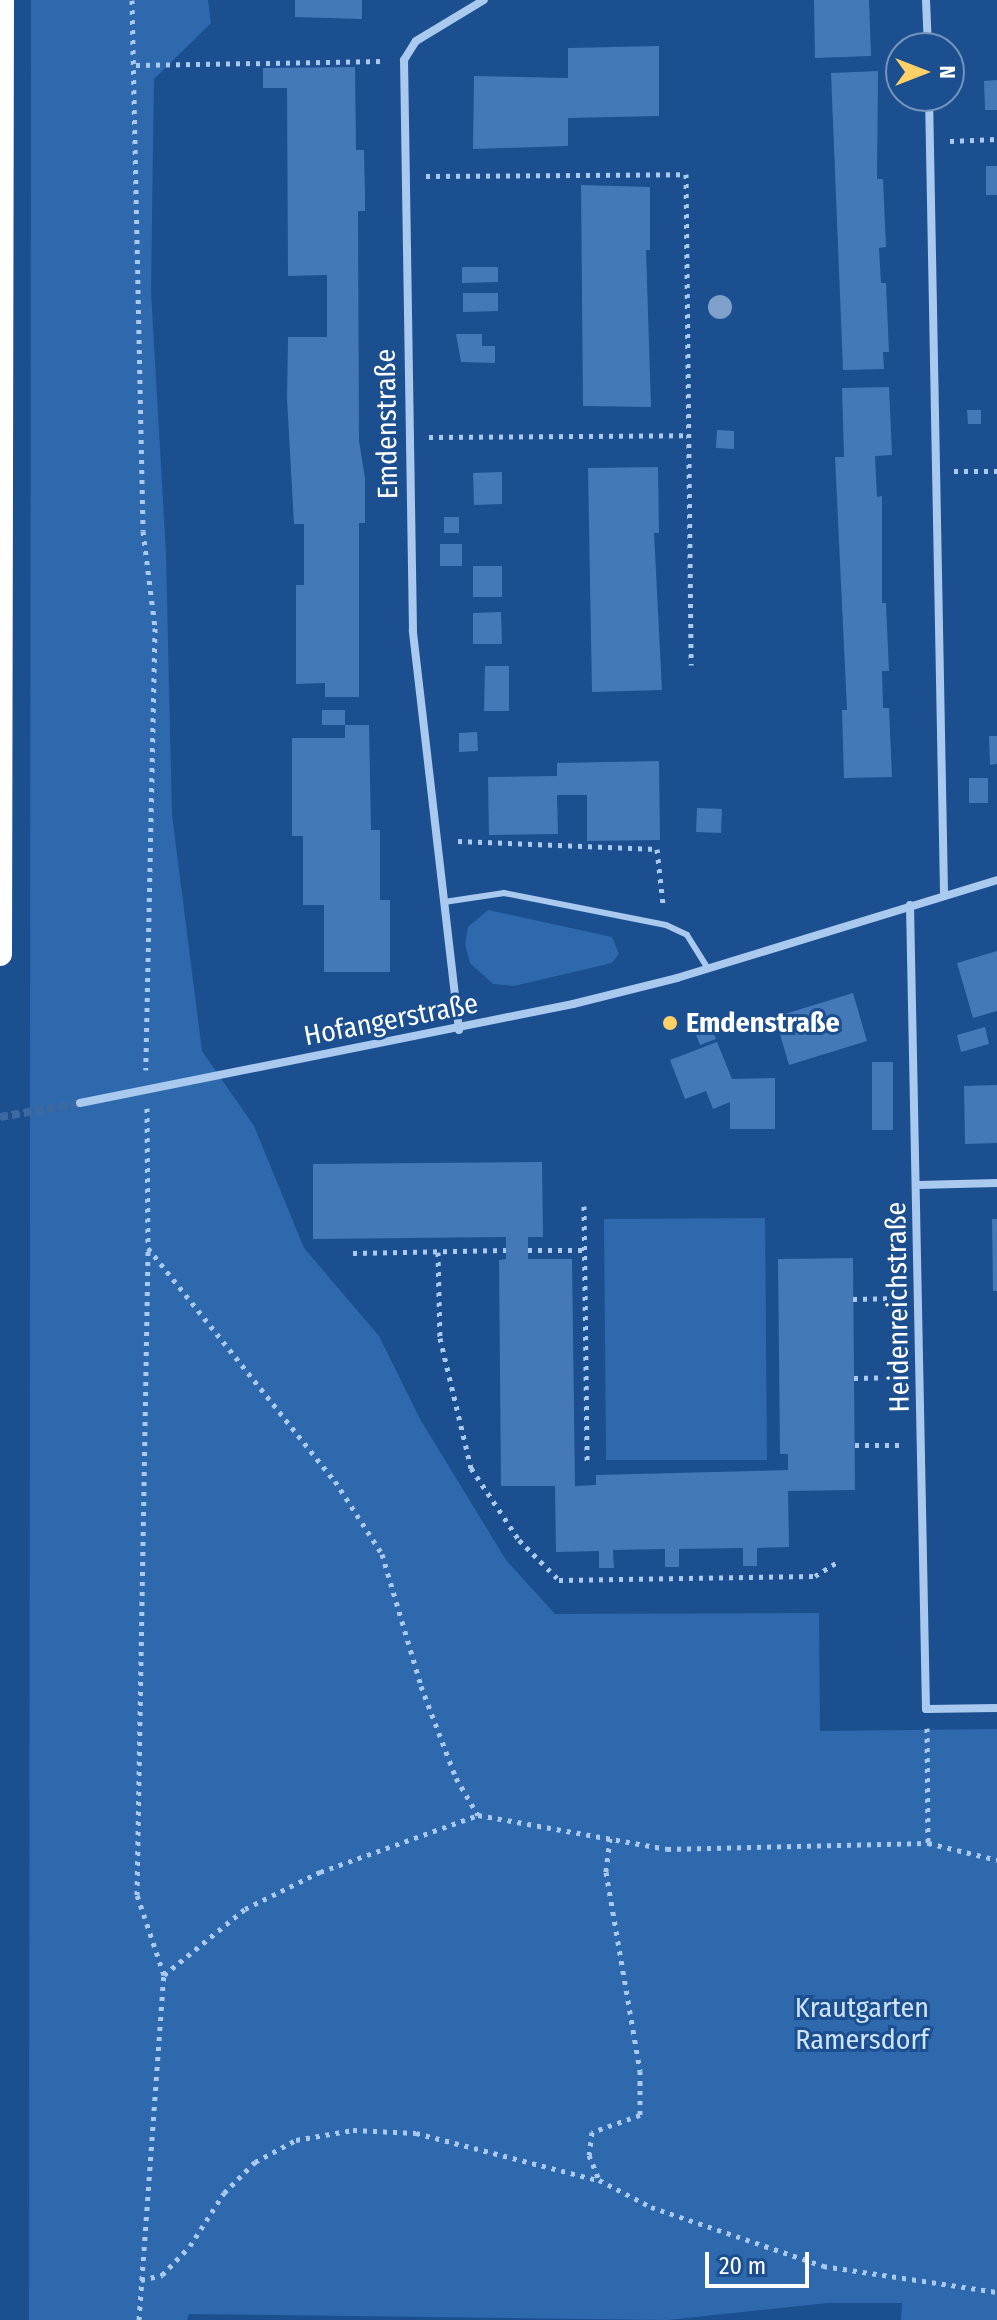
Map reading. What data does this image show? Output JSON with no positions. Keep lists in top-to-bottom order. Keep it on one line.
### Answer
{"streets":{"street":["Emdenstraße","Hofangerstraße","Heidenreichstraße"]},"crossings":[["Emdenstraße","Hofangerstraße"],["Hofangerstraße","Heidenreichstraße"]],"parks":["Krautgarten Ramersdorf"],"places":["Emdenstraße"],"scale_bar":"20 m","north":"right"}
